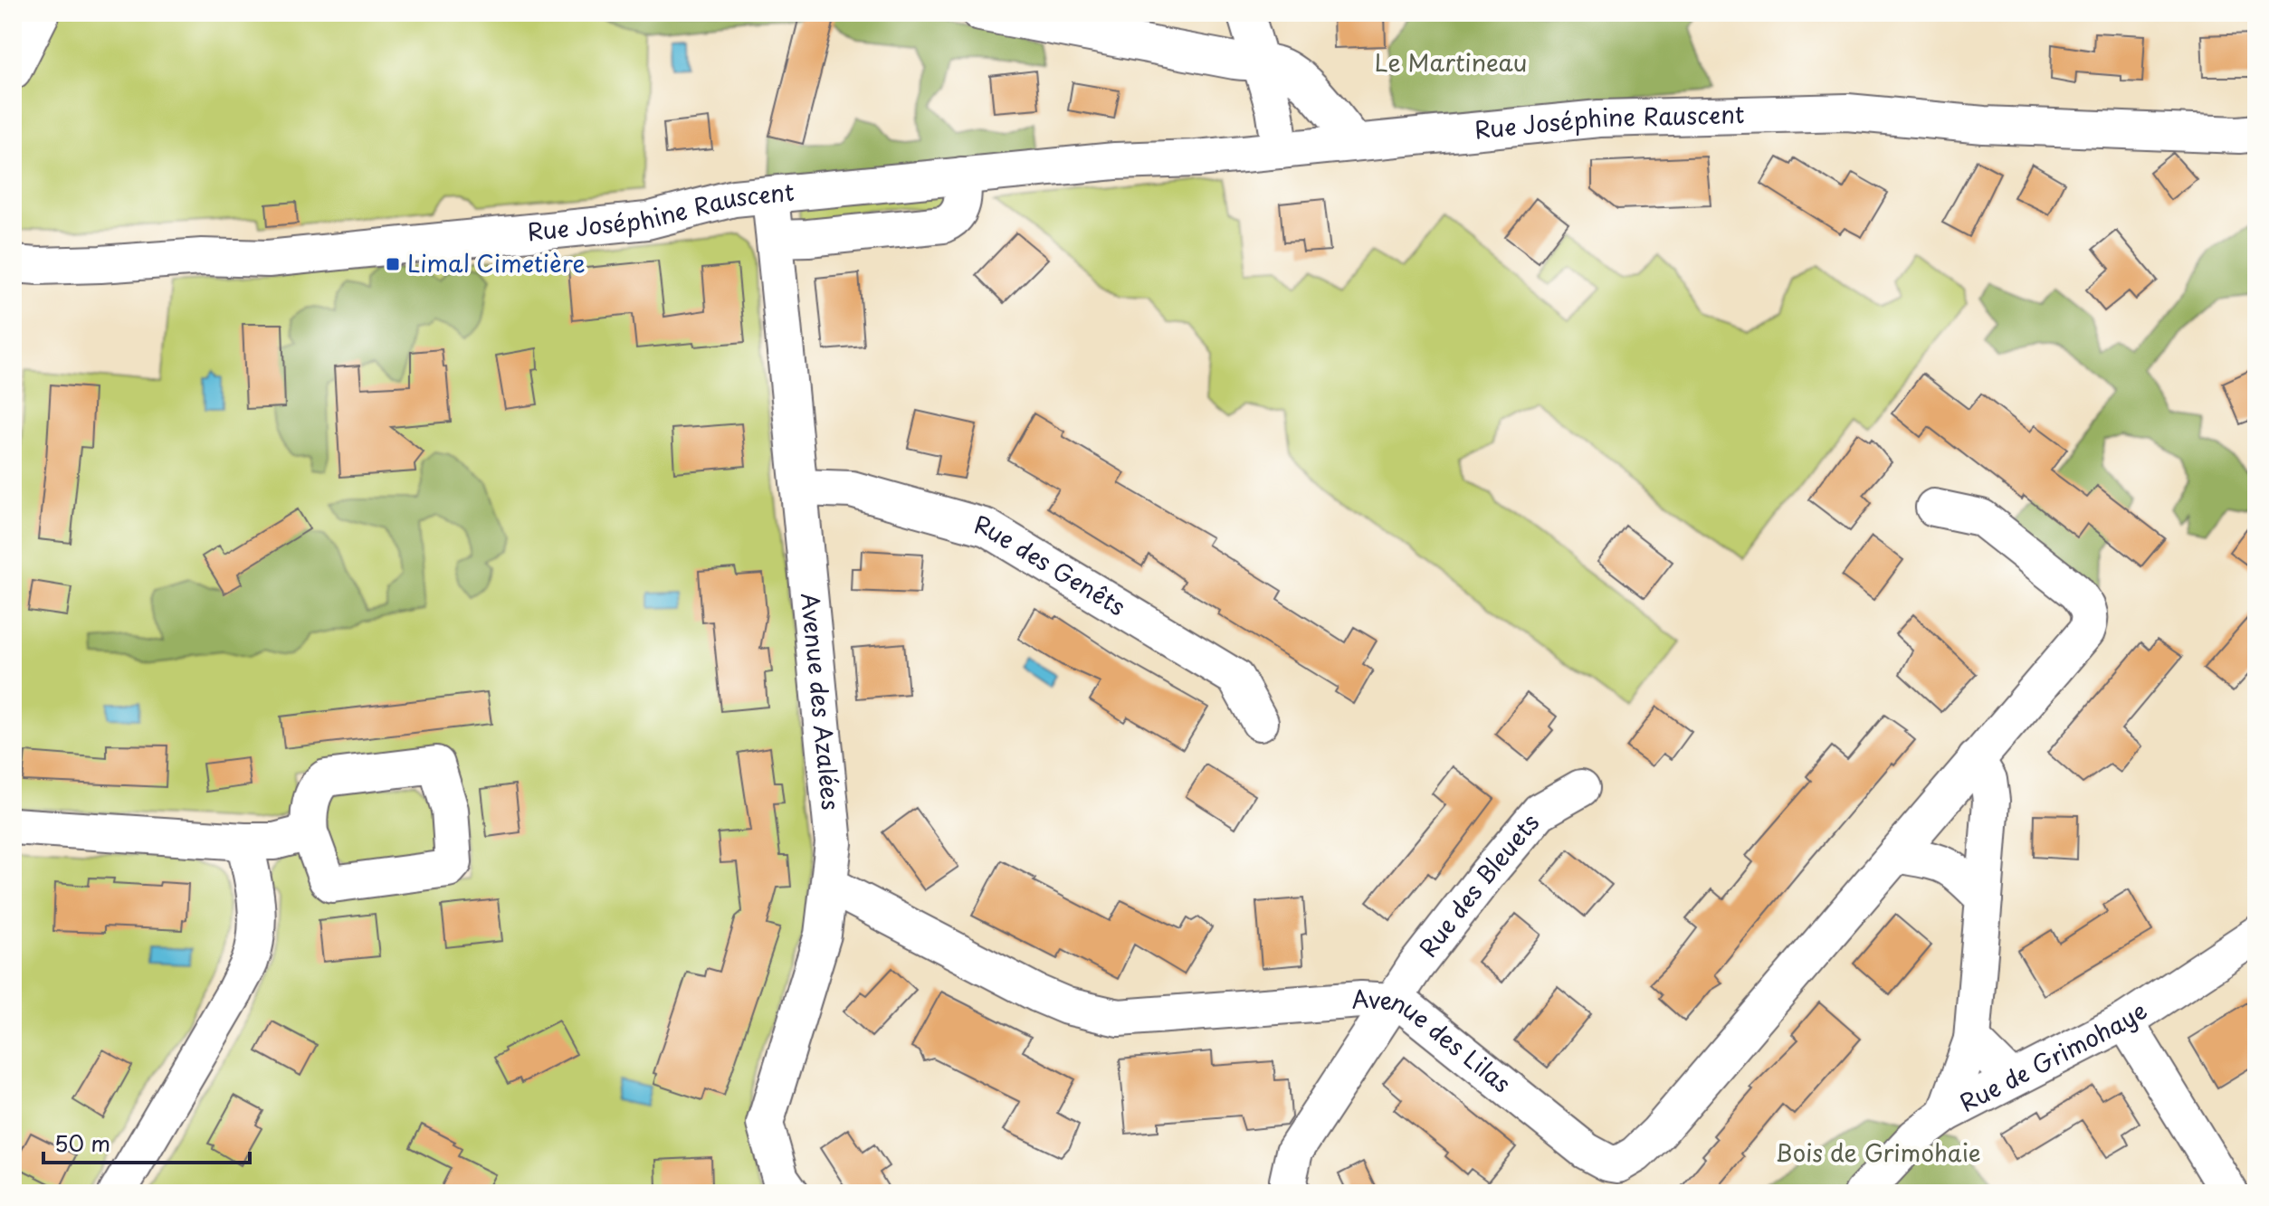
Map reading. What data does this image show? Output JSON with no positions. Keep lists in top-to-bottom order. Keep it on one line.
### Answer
{"streets":{"street":["Rue Joséphine Rauscent","Rue des Genêts","Avenue des Azalées","Rue des Bleuets","Avenue des Lilas","Rue de Grimohaye"]},"crossings":[["Rue Joséphine Rauscent","Avenue des Azalées"],["Rue des Genêts","Avenue des Azalées"],["Avenue des Azalées","Avenue des Lilas"],["Rue des Bleuets","Avenue des Lilas"]],"parks":["Le Martineau","Bois de Grimohaie"],"places":{"transit":["Limal Cimetière"]},"scale_bar":"50 m"}
